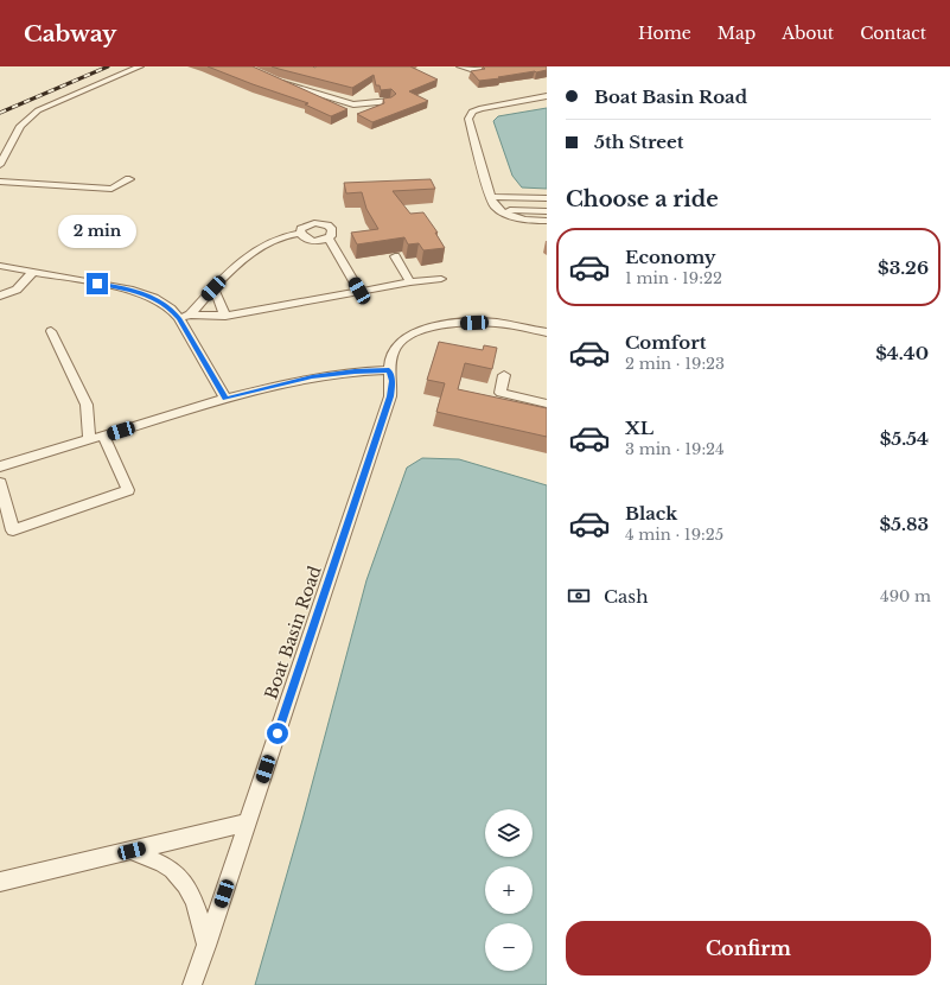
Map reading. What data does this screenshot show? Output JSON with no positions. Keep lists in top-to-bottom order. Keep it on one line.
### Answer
{"streets":{"street":["Boat Basin Road"]},"page":{"header":"Cabway","nav":["Home","Map","About","Contact"],"banner":["Boat Basin Road","5th Street"],"heading":"Choose a ride","bubble":"2 min","list":[{"name":"Economy","note":"1 min · 19:22","value":"$3.26"},{"name":"Comfort","note":"2 min · 19:23","value":"$4.40"},{"name":"XL","note":"3 min · 19:24","value":"$5.54"},{"name":"Black","note":"4 min · 19:25","value":"$5.83"}],"pay":["Cash","490 m"],"map_buttons":["+","−"],"buttons":"Confirm"}}
